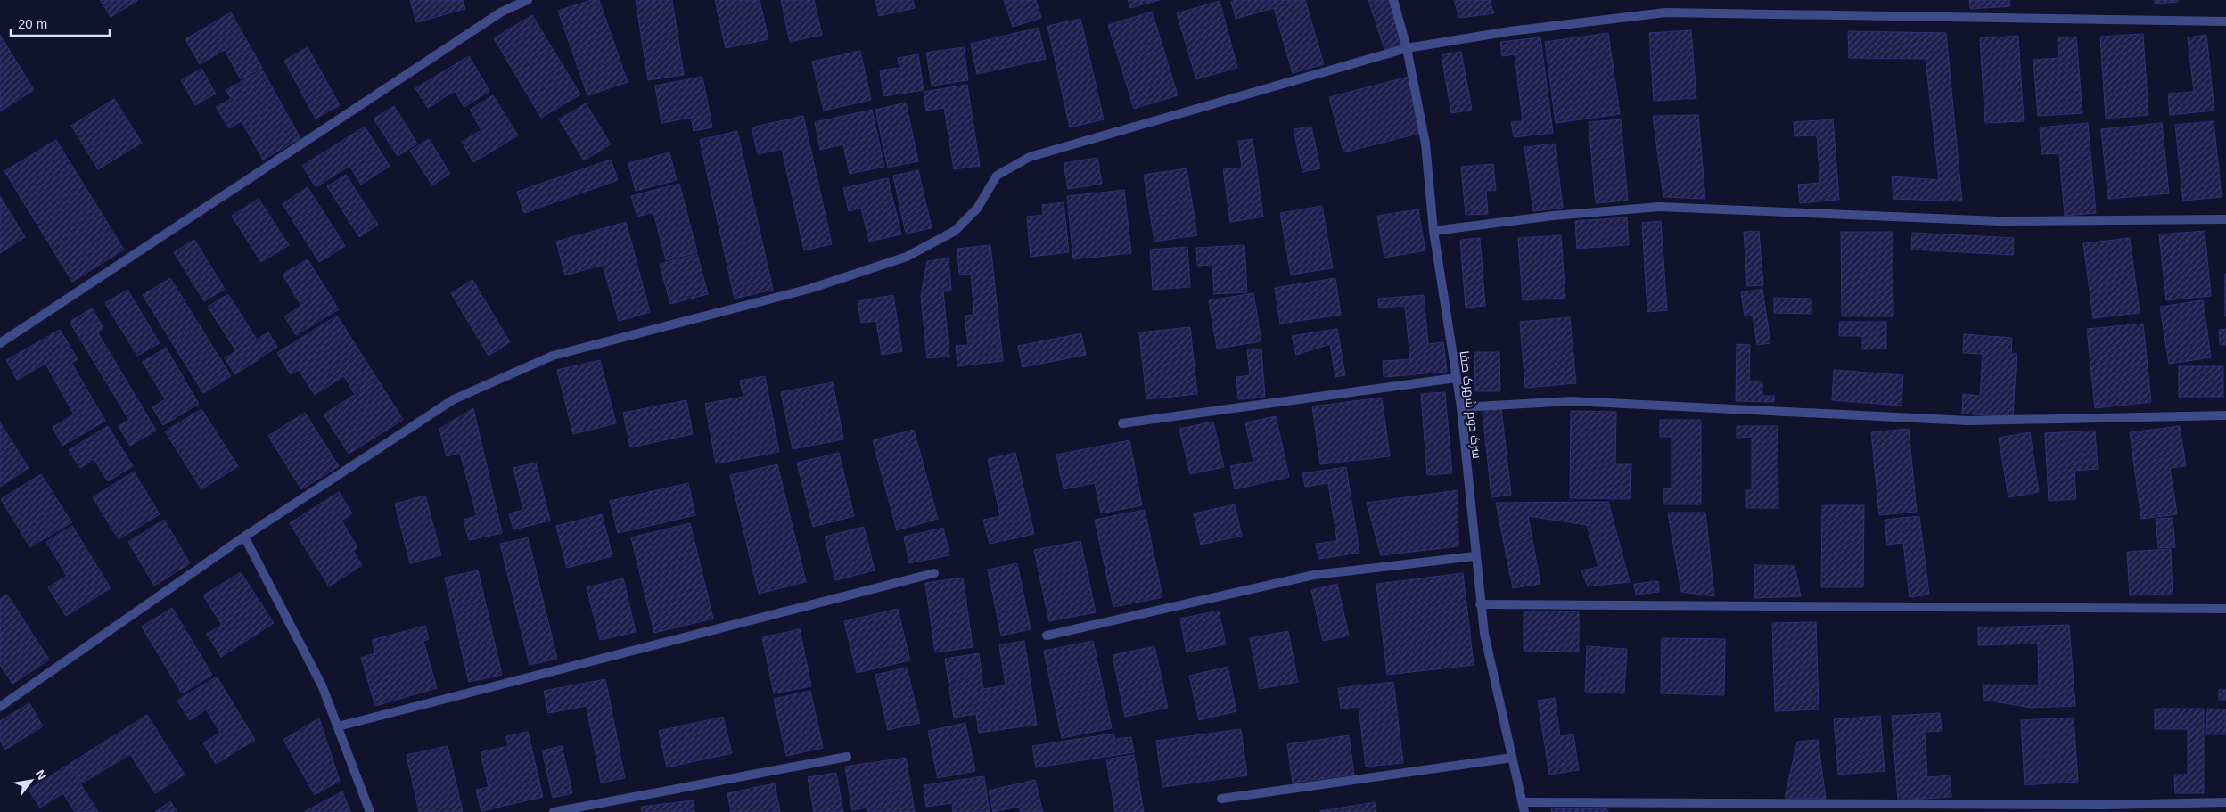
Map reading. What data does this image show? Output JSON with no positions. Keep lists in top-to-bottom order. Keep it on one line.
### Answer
{"streets":{"street":["سرک دوم شهرک صفا"]},"scale_bar":"20 m","north":"top right"}
